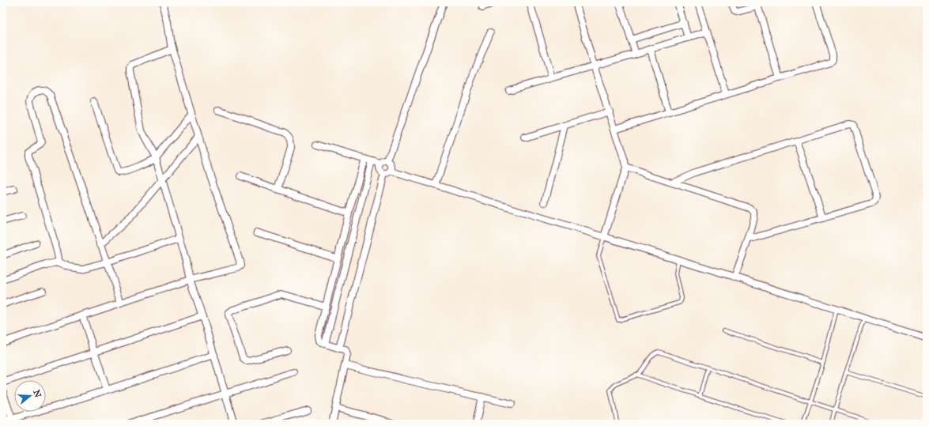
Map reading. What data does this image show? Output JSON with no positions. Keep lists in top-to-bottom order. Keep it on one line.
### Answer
{"north":"right"}
